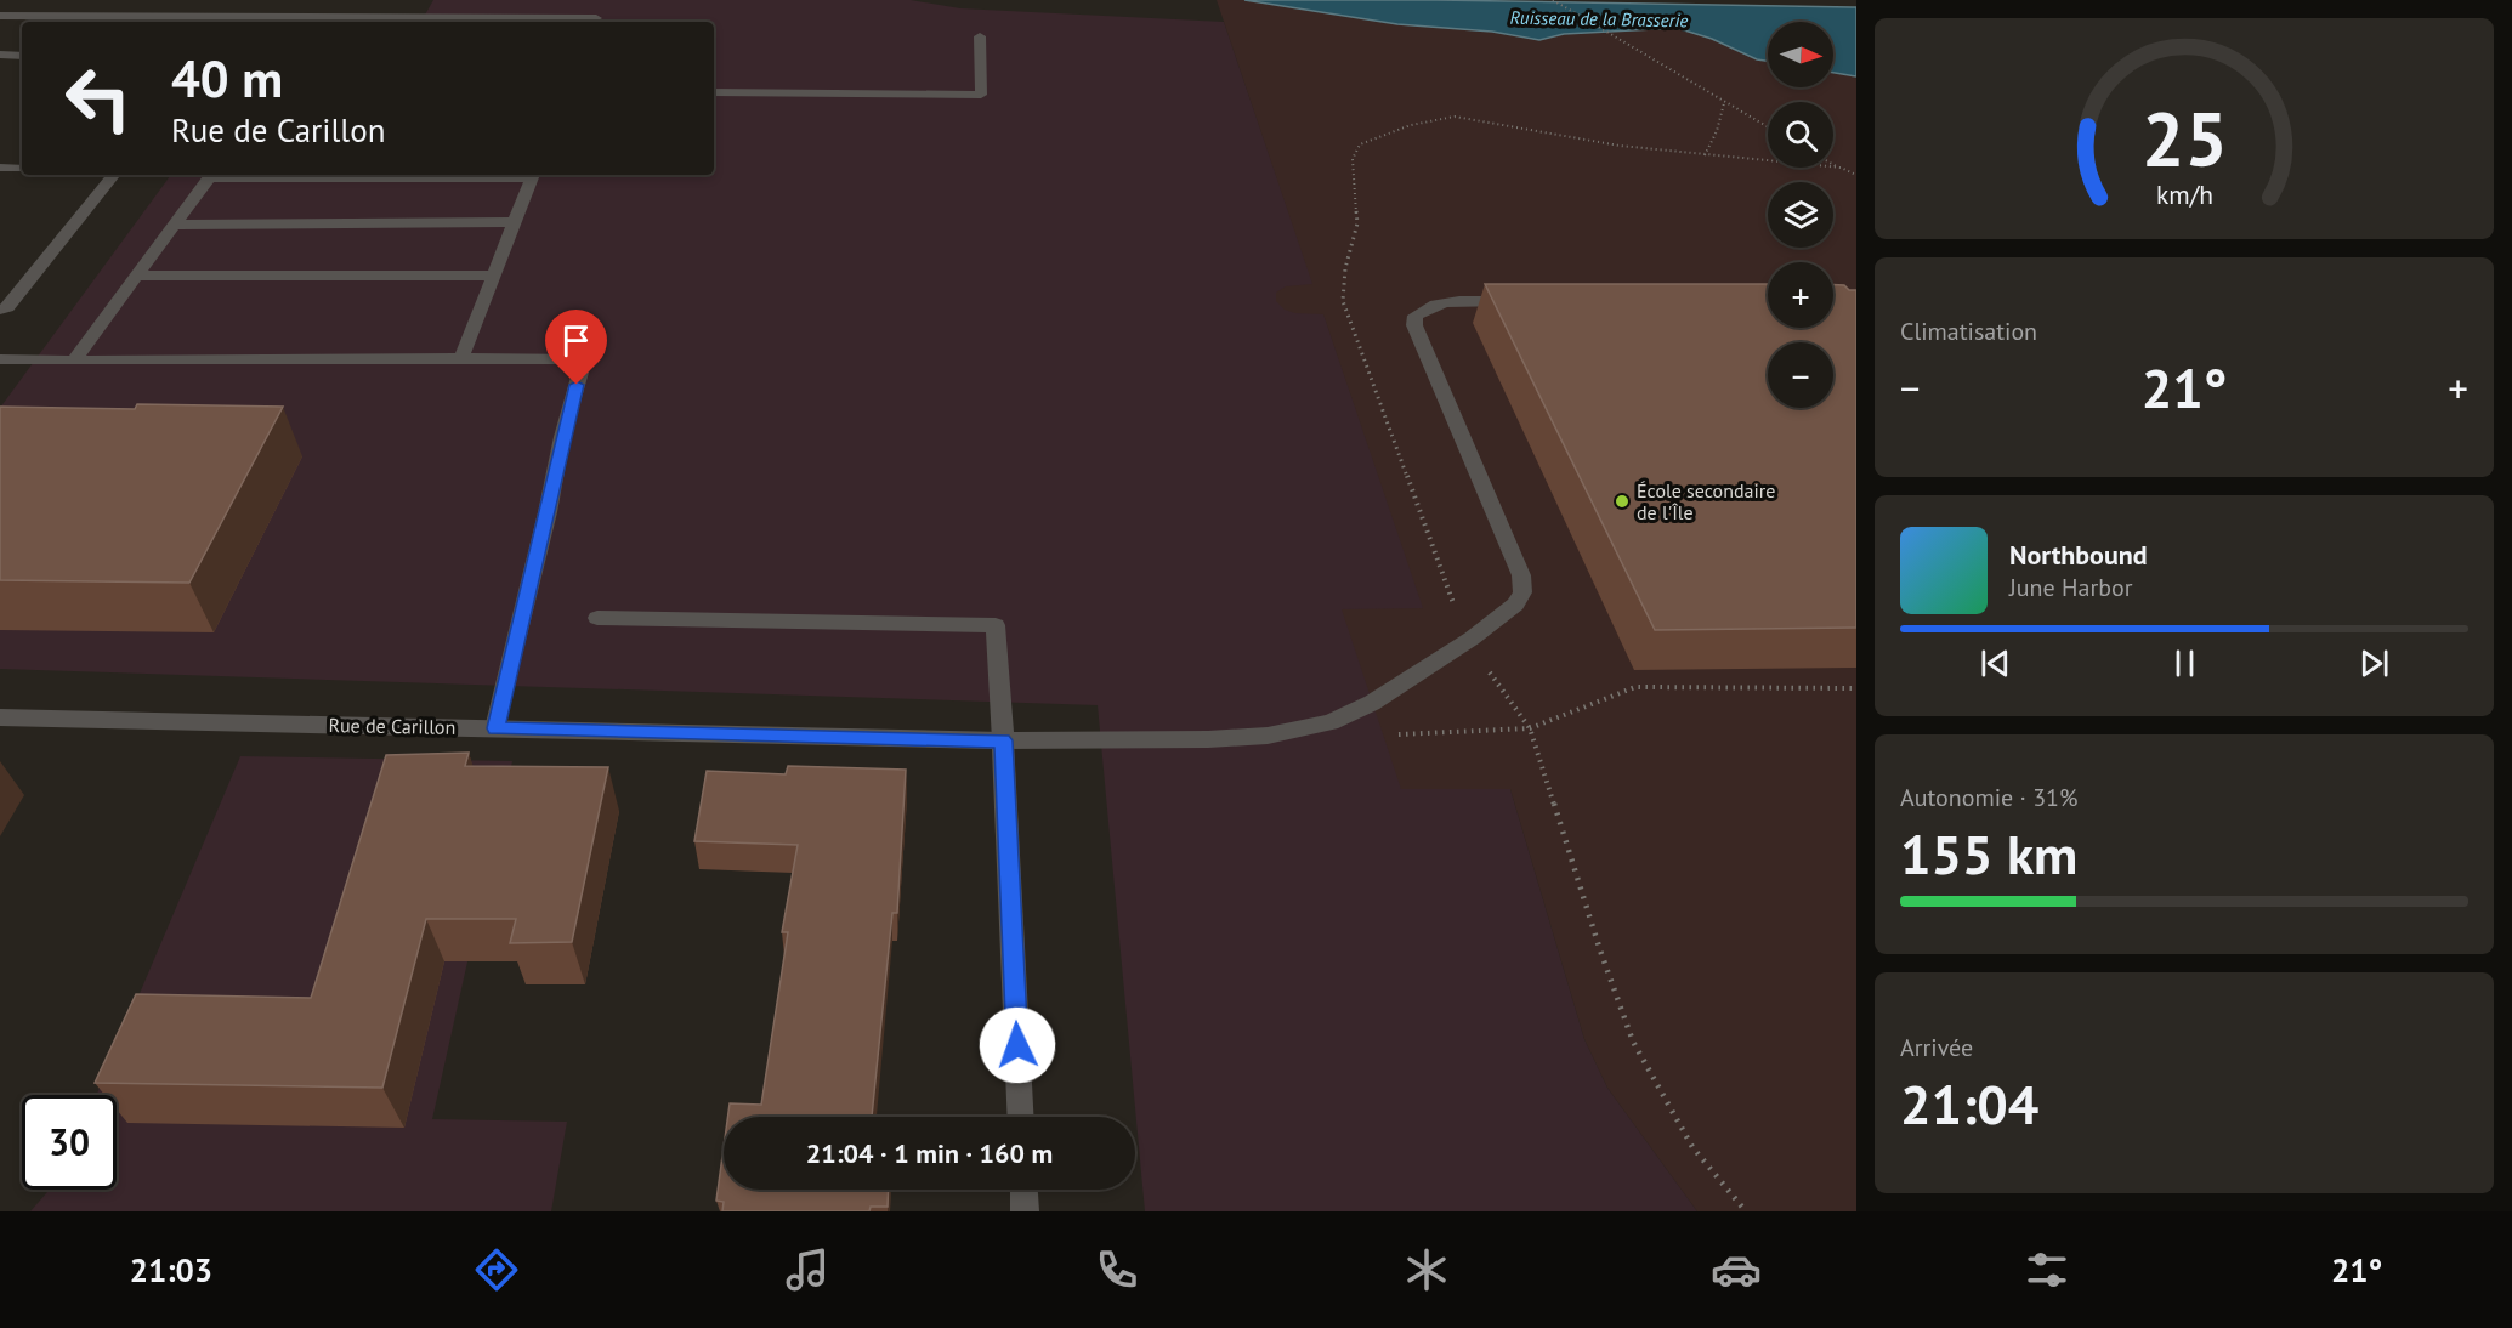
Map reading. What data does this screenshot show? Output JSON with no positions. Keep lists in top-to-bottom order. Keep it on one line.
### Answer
{"streets":{"street":["Rue de Carillon"]},"water":["Ruisseau de la Brasserie"],"places":["École secondaire de l'Île"],"north":"right","page":{"map_buttons":["+","−"],"turn":["40 m","Rue de Carillon"],"tile":["Climatisation",["Autonomie · 31%","155 km"],["Arrivée","21:04"]],"heat":["−","21°","+"],"song":["Northbound","June Harbor"],"limit":"30","trip":"21:04 · 1 min · 160 m","tabs":["21:03","21°"],"gauge":["25","km/h"]}}
